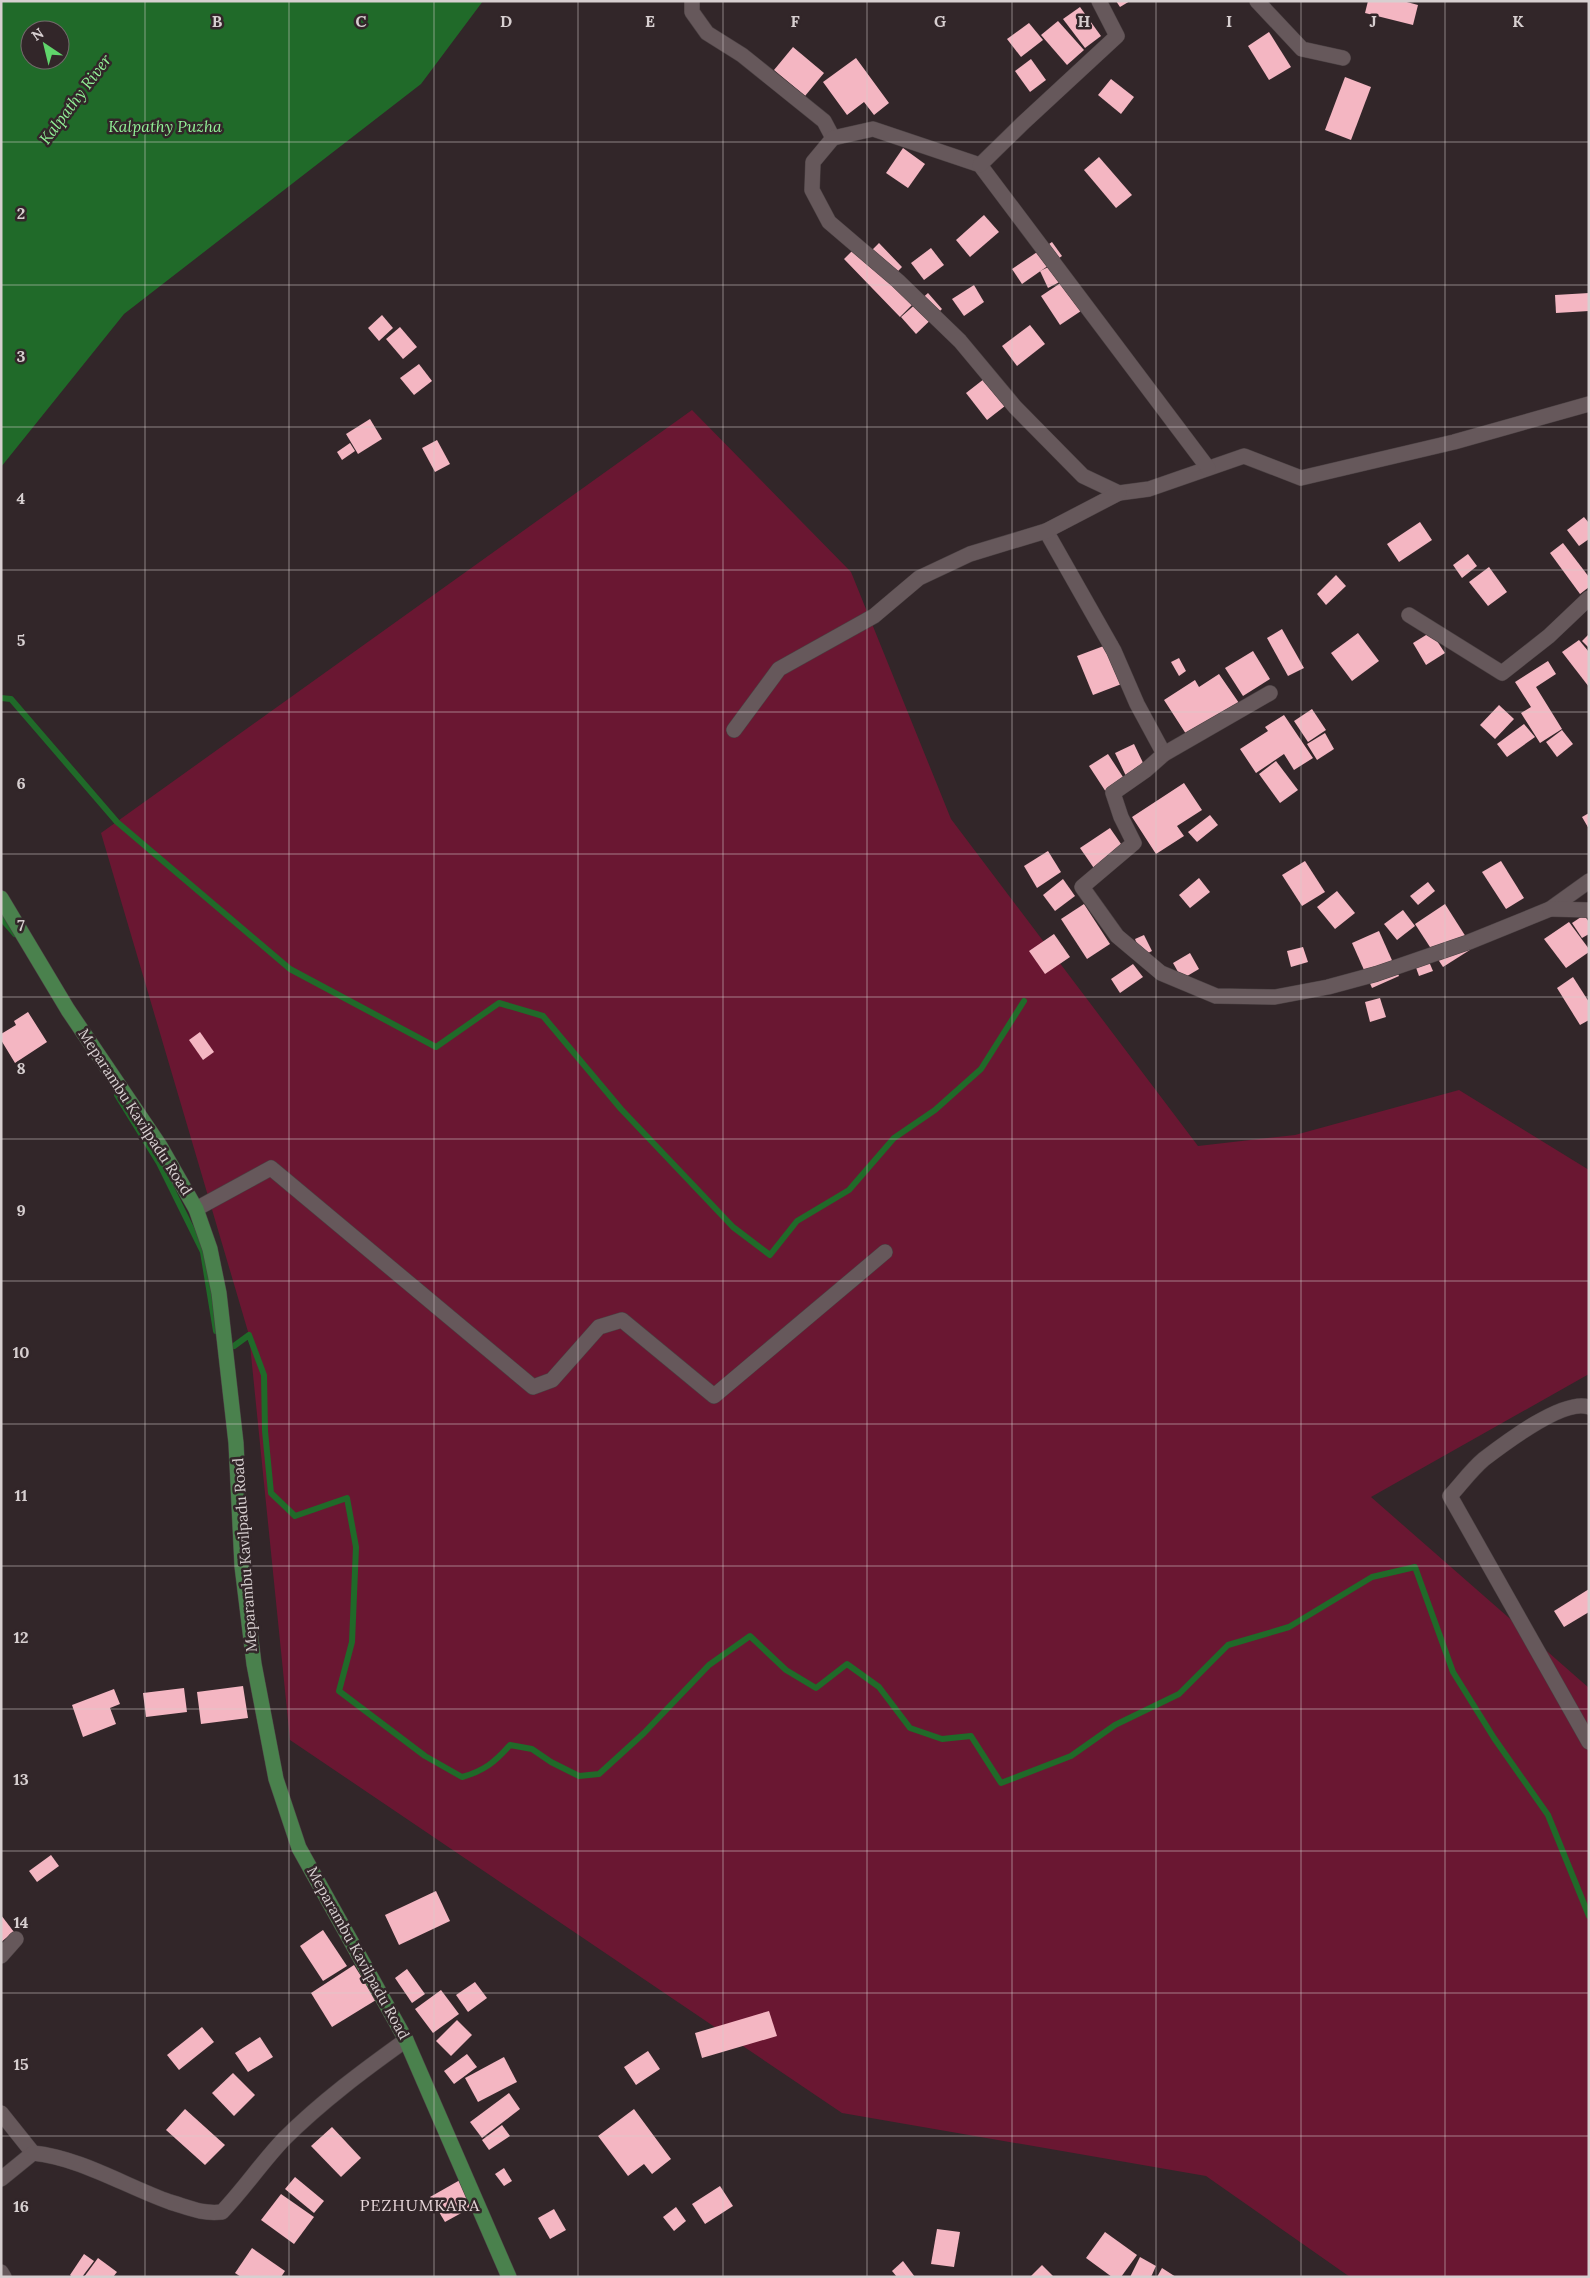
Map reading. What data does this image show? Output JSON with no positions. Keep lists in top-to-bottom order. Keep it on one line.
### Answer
{"streets":{"main road":["Meparambu Kavilpadu Road"]},"districts":["PEZHUMKARA"],"water":["Kalpathy River","Kalpathy Puzha"],"north":"top left","grid":{"columns":["B","C","D","E","F","G","H","I","J","K"],"rows":["2","3","4","5","6","7","8","9","10","11","12","13","14","15","16"]}}
